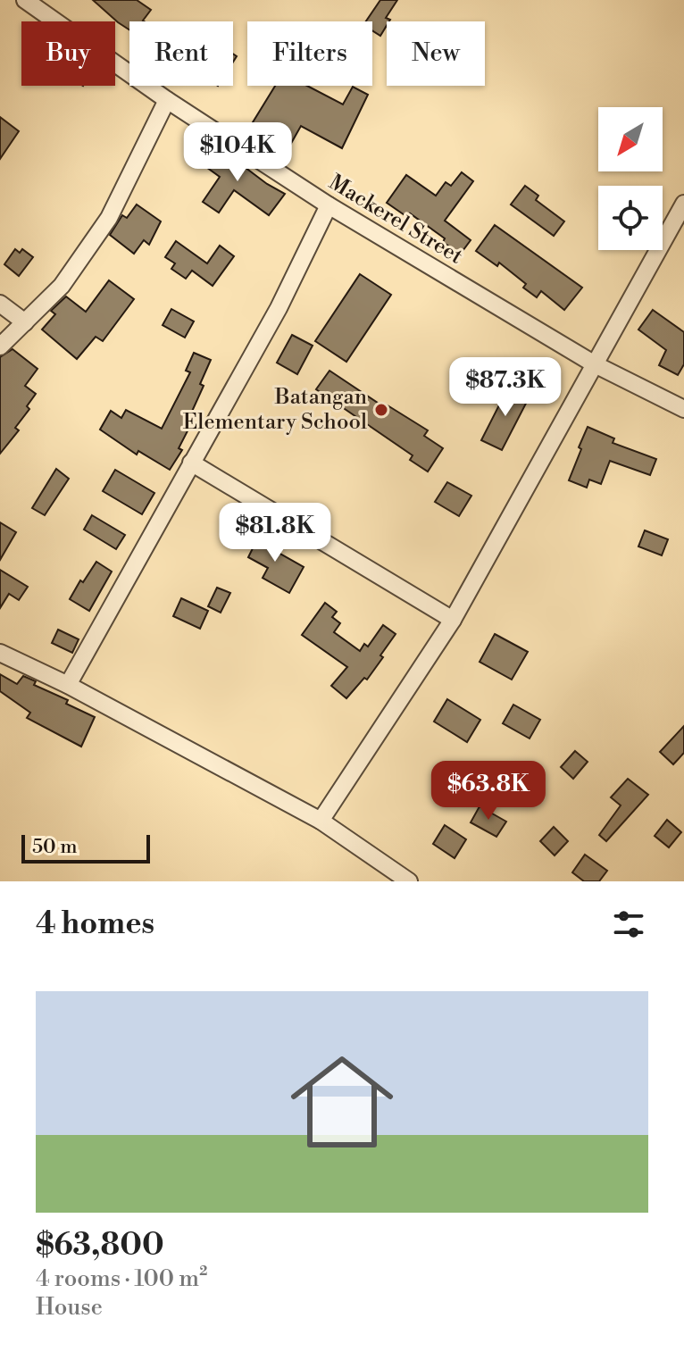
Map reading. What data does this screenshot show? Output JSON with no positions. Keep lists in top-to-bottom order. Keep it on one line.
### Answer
{"streets":{"street":["Mackerel Street"]},"places":["Batangan Elementary School"],"scale_bar":"50 m","north":"bottom left","page":{"chip":["Buy","Rent","Filters","New"],"price":["$104K","$87.3K","$81.8K","$63.8K"],"scale":"50 m","heading":"4 homes","list":[{"name":"$63,800","note":"4 rooms · 100 m² · House"}]}}
